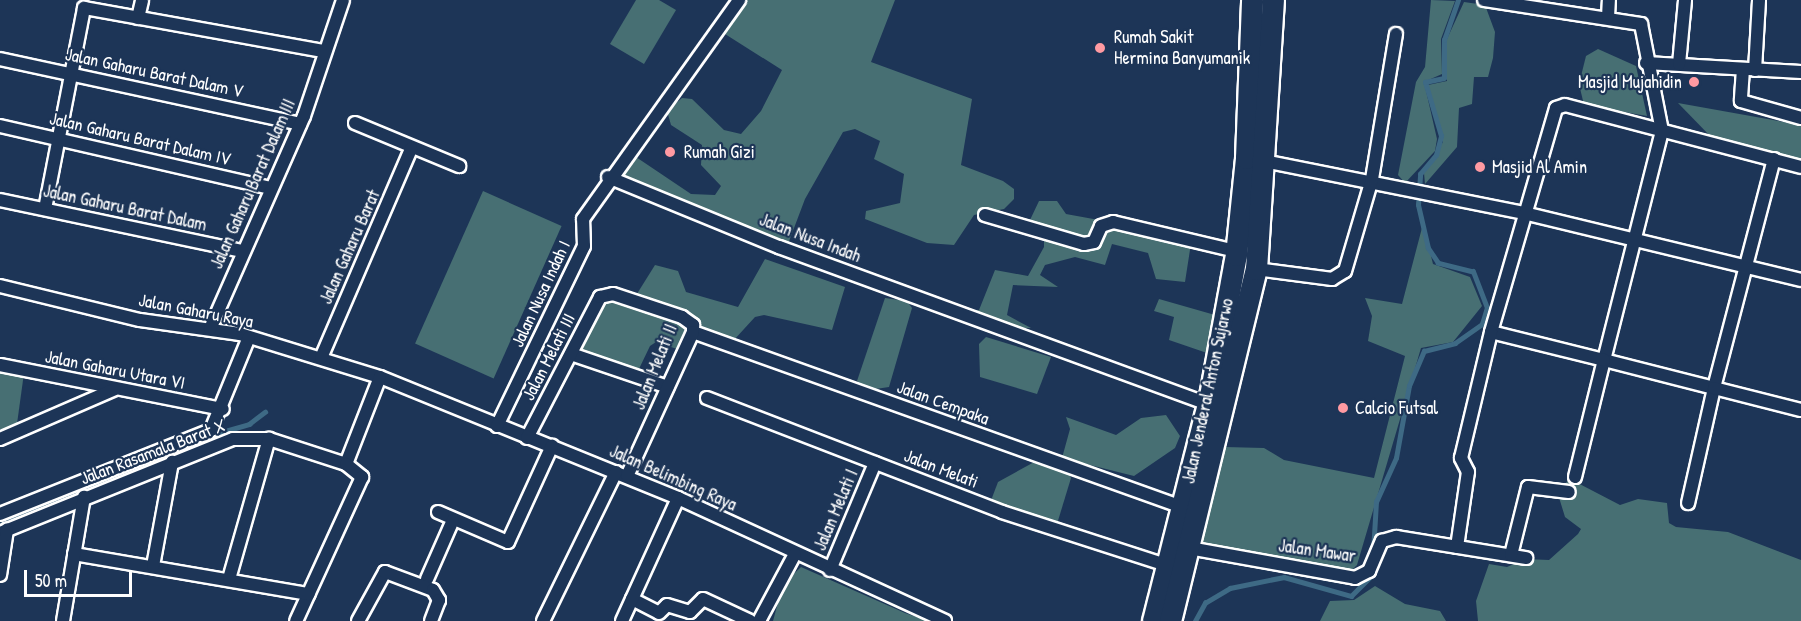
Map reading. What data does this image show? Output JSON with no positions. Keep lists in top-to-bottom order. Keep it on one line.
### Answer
{"streets":{"highway":["Jalan Jenderal Anton Sujarwo"],"street":["Jalan Gaharu Barat Dalam V","Jalan Gaharu Barat Dalam IV","Jalan Gaharu Barat Dalam III","Jalan Gaharu Barat Dalam","Jalan Nusa Indah","Jalan Gaharu Barat","Jalan Nusa Indah I","Jalan Gaharu Raya","Jalan Melati III","Jalan Melati II","Jalan Gaharu Utara VI","Jalan Cempaka","Jalan Rasamala Barat X","Jalan Melati","Jalan Belimbing Raya","Jalan Melati I","Jalan Mawar"]},"crossings":[["Jalan Gaharu Barat Dalam V","Jalan Gaharu Barat Dalam III"],["Jalan Gaharu Barat Dalam IV","Jalan Gaharu Barat Dalam III"],["Jalan Gaharu Barat Dalam III","Jalan Gaharu Barat Dalam"],["Jalan Gaharu Barat Dalam III","Jalan Gaharu Raya"],["Jalan Nusa Indah","Jalan Nusa Indah I"],["Jalan Nusa Indah","Jalan Jenderal Anton Sujarwo"],["Jalan Gaharu Barat","Jalan Gaharu Raya"],["Jalan Nusa Indah I","Jalan Belimbing Raya"],["Jalan Gaharu Raya","Jalan Belimbing Raya"],["Jalan Melati III","Jalan Melati II"],["Jalan Melati III","Jalan Belimbing Raya"],["Jalan Melati II","Jalan Cempaka"],["Jalan Melati II","Jalan Belimbing Raya"],["Jalan Jenderal Anton Sujarwo","Jalan Cempaka"],["Jalan Jenderal Anton Sujarwo","Jalan Melati"],["Jalan Jenderal Anton Sujarwo","Jalan Mawar"],["Jalan Melati","Jalan Melati I"],["Jalan Belimbing Raya","Jalan Melati I"]],"places":["Rumah Sakit Hermina Banyumanik","Masjid Mujahidin","Rumah Gizi","Masjid Al Amin","Calcio Futsal"],"scale_bar":"50 m"}
